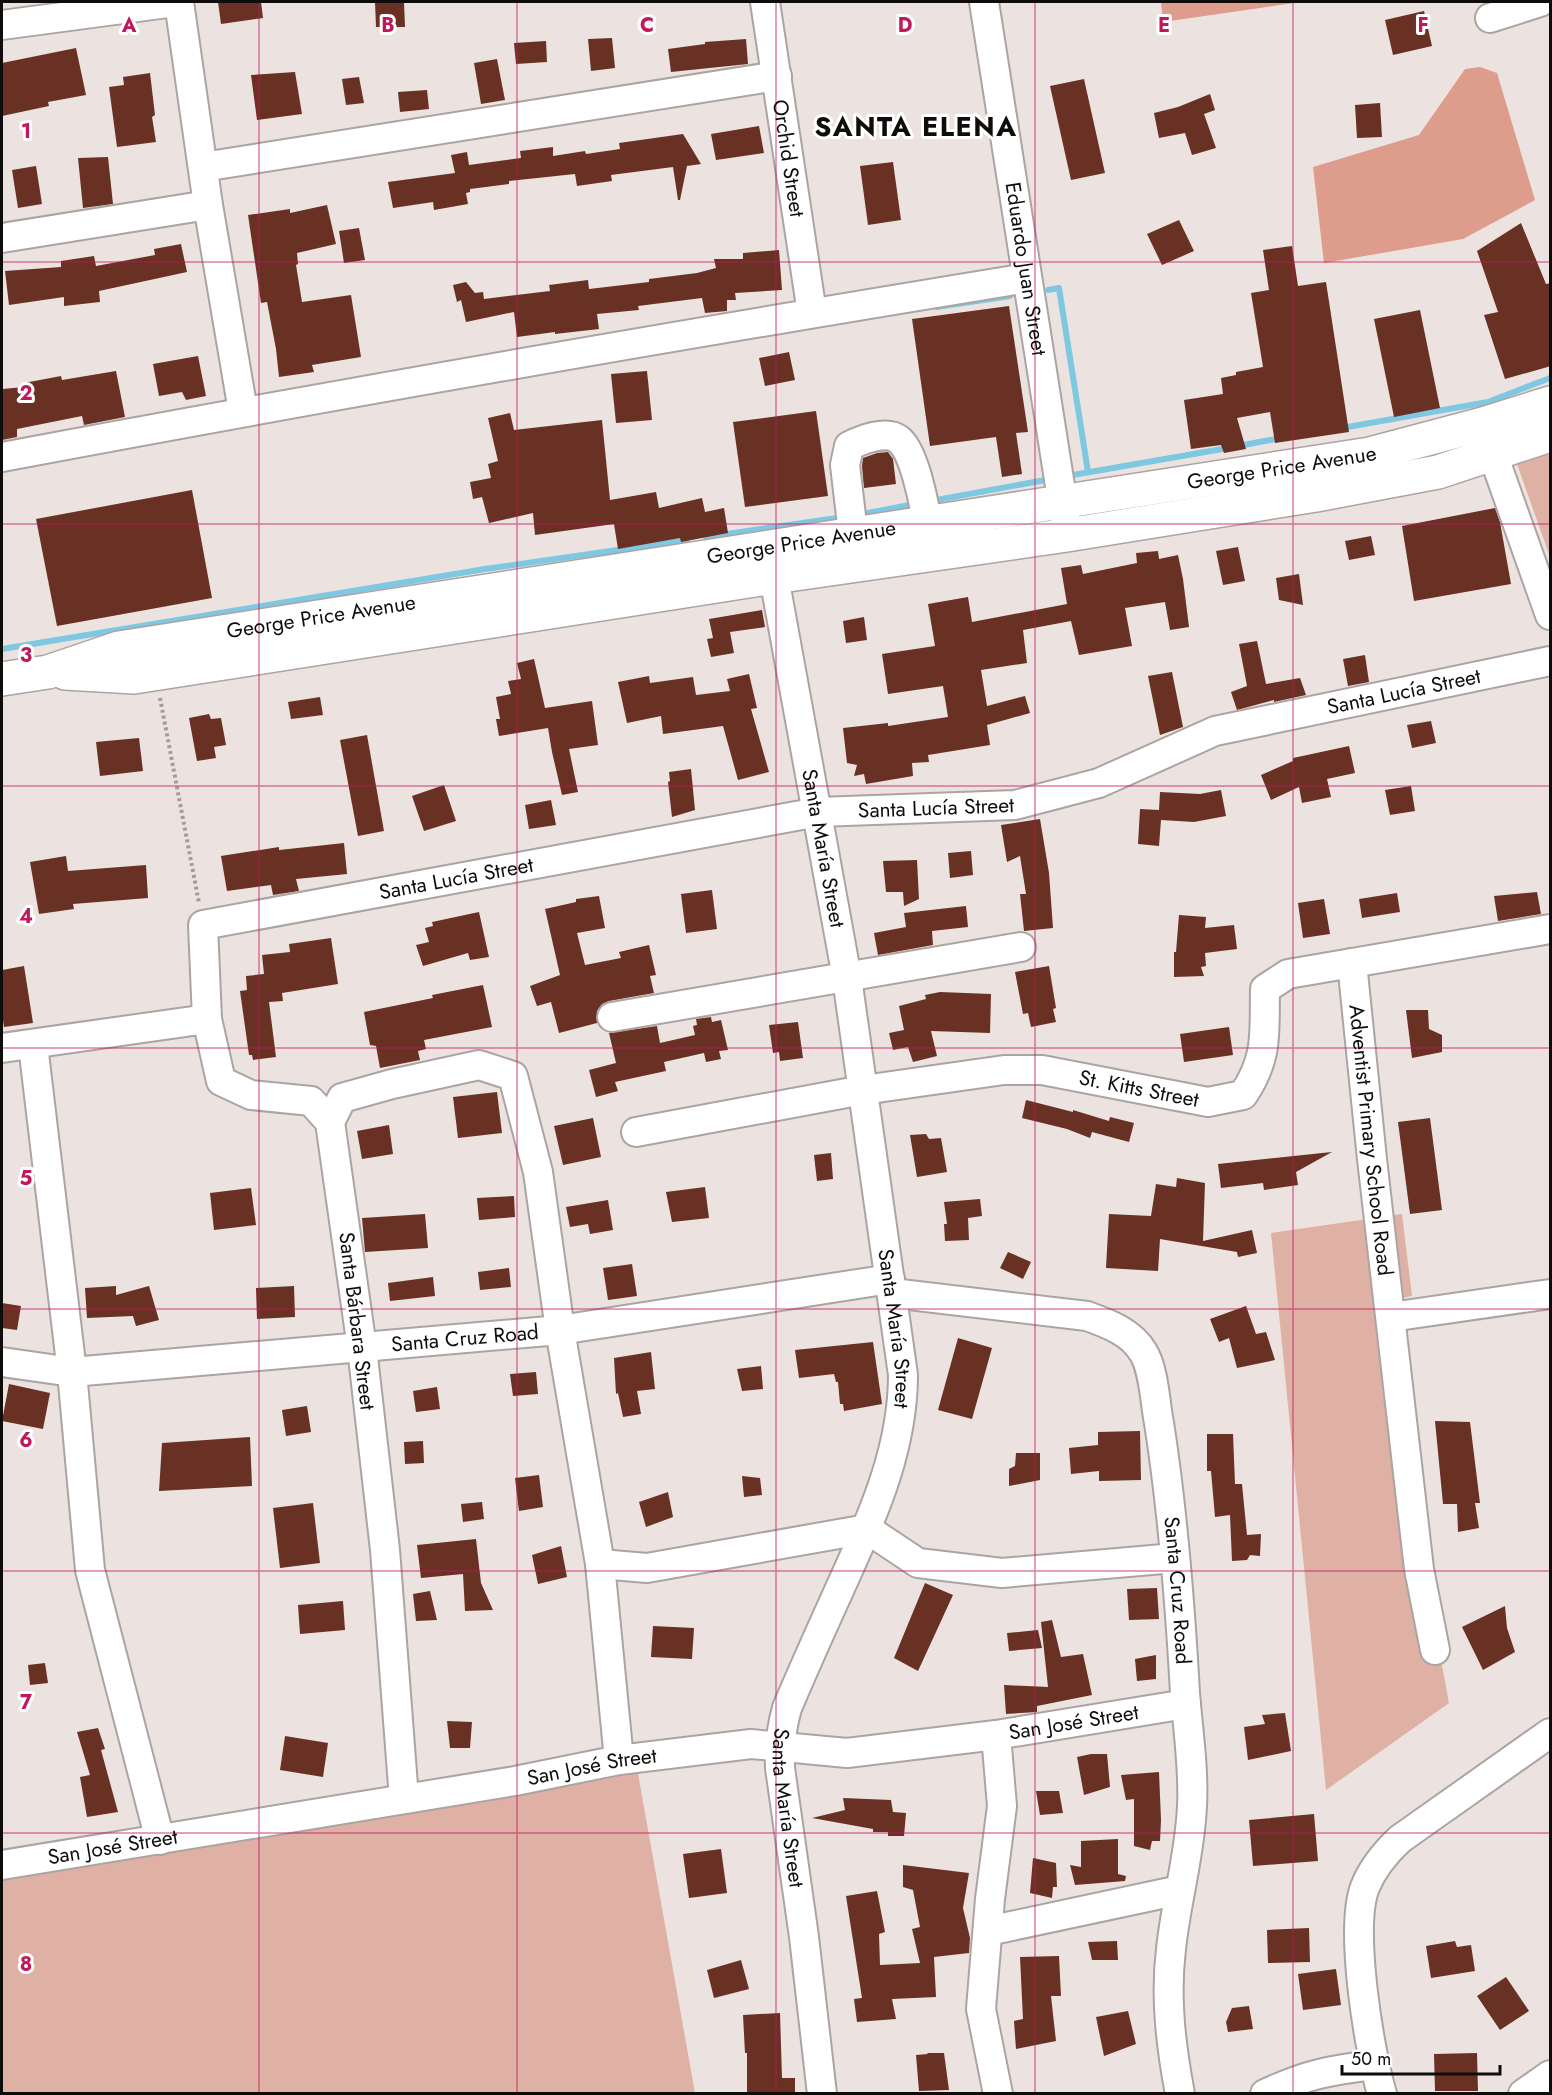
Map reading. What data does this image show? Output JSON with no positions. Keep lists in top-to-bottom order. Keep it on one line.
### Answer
{"streets":{"main road":["George Price Avenue"],"street":["Orchid Street","Eduardo Juan Street","Santa Lucía Street","Santa María Street","St. Kitts Street","Adventist Primary School Road","Santa Bárbara Street","Santa Cruz Road","San José Street"]},"crossings":[["Eduardo Juan Street","George Price Avenue"],["George Price Avenue","Santa María Street"],["Santa Lucía Street","Santa María Street"],["Santa María Street","St. Kitts Street"],["Santa María Street","Santa Cruz Road"],["Santa María Street","San José Street"],["St. Kitts Street","Adventist Primary School Road"],["Santa Bárbara Street","Santa Cruz Road"],["Santa Bárbara Street","San José Street"],["Santa Cruz Road","San José Street"]],"districts":["SANTA ELENA"],"scale_bar":"50 m","grid":{"columns":["A","B","C","D","E","F"],"rows":["1","2","3","4","5","6","7","8"]}}
